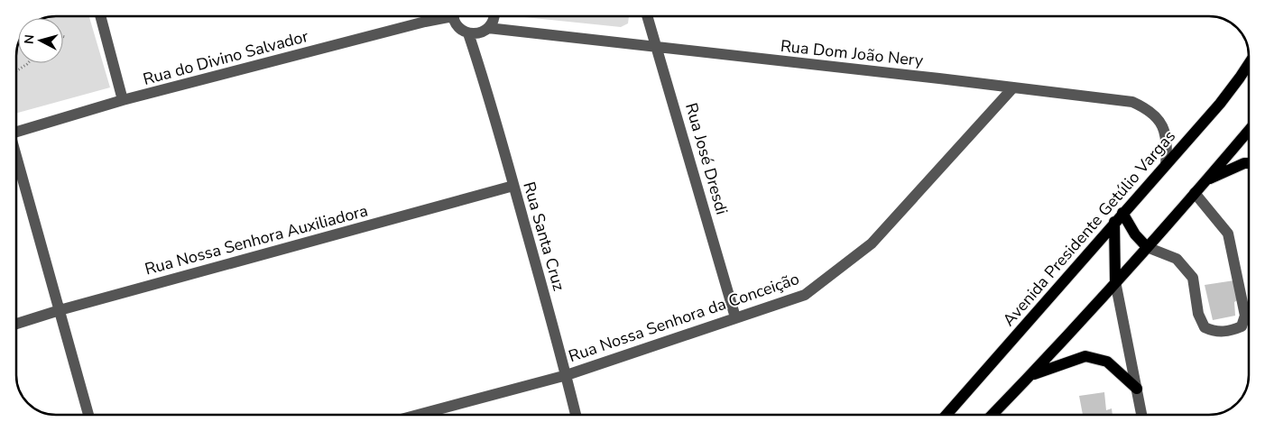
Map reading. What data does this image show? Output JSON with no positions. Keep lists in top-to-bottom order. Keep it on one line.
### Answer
{"streets":{"main road":["Avenida Presidente Getúlio Vargas"],"street":["Rua Dom João Nery","Rua do Divino Salvador","Rua José Dresdi","Rua Santa Cruz","Rua Nossa Senhora Auxiliadora","Rua Nossa Senhora da Conceição"]},"crossings":[["Rua Dom João Nery","Rua José Dresdi"],["Rua Dom João Nery","Avenida Presidente Getúlio Vargas"],["Rua Dom João Nery","Rua Santa Cruz"],["Rua Dom João Nery","Rua Nossa Senhora da Conceição"],["Rua José Dresdi","Rua Nossa Senhora da Conceição"],["Rua Santa Cruz","Rua Nossa Senhora Auxiliadora"],["Rua Santa Cruz","Rua Nossa Senhora da Conceição"]],"north":"left"}
